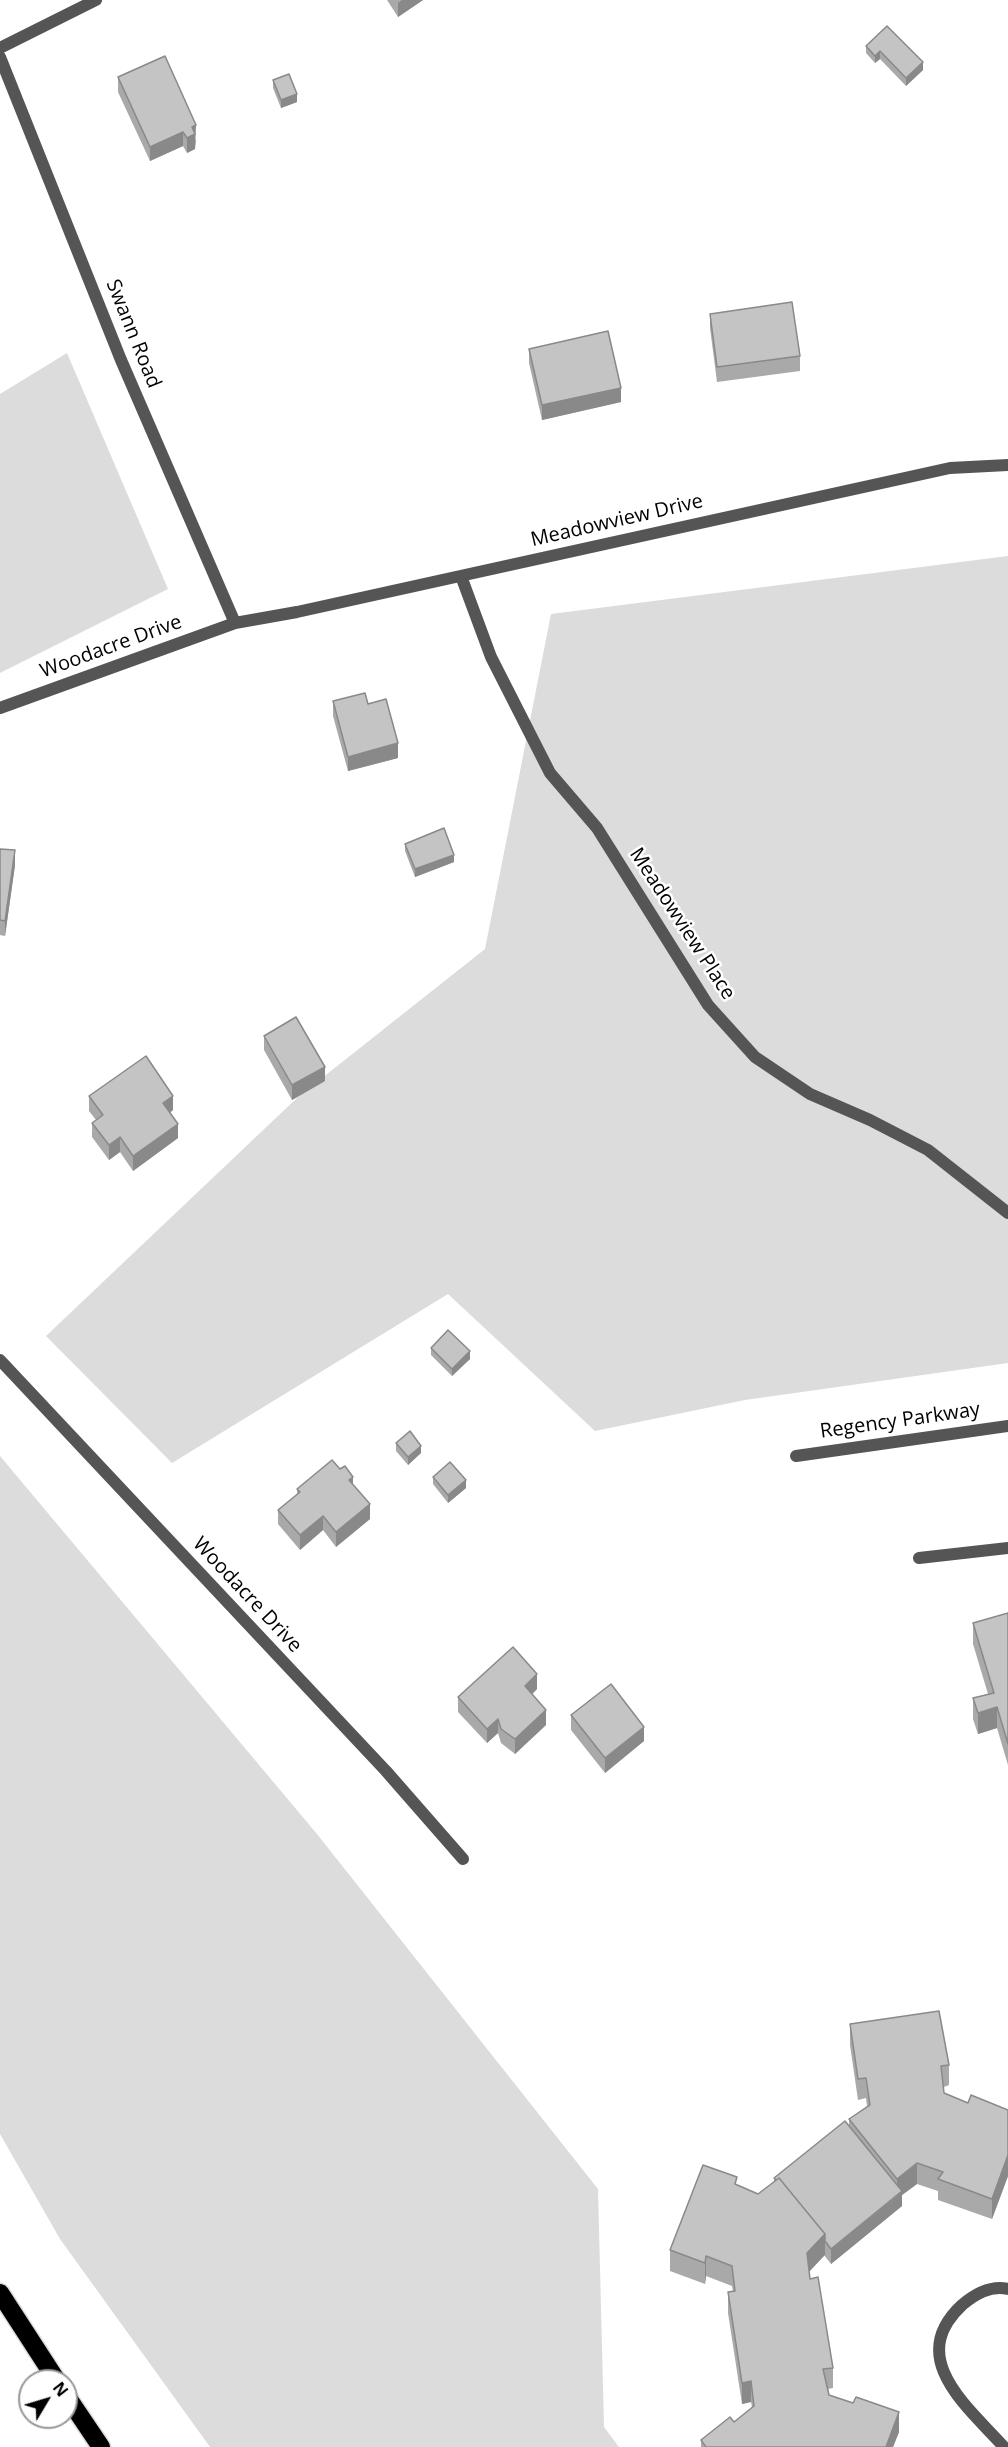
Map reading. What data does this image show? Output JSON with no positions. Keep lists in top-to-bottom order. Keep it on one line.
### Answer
{"streets":{"street":["Swann Road","Meadowview Drive","Woodacre Drive","Meadowview Place","Regency Parkway"]},"crossings":[["Swann Road","Meadowview Drive"],["Swann Road","Woodacre Drive"],["Meadowview Drive","Woodacre Drive"],["Meadowview Drive","Meadowview Place"]],"north":"top right"}
